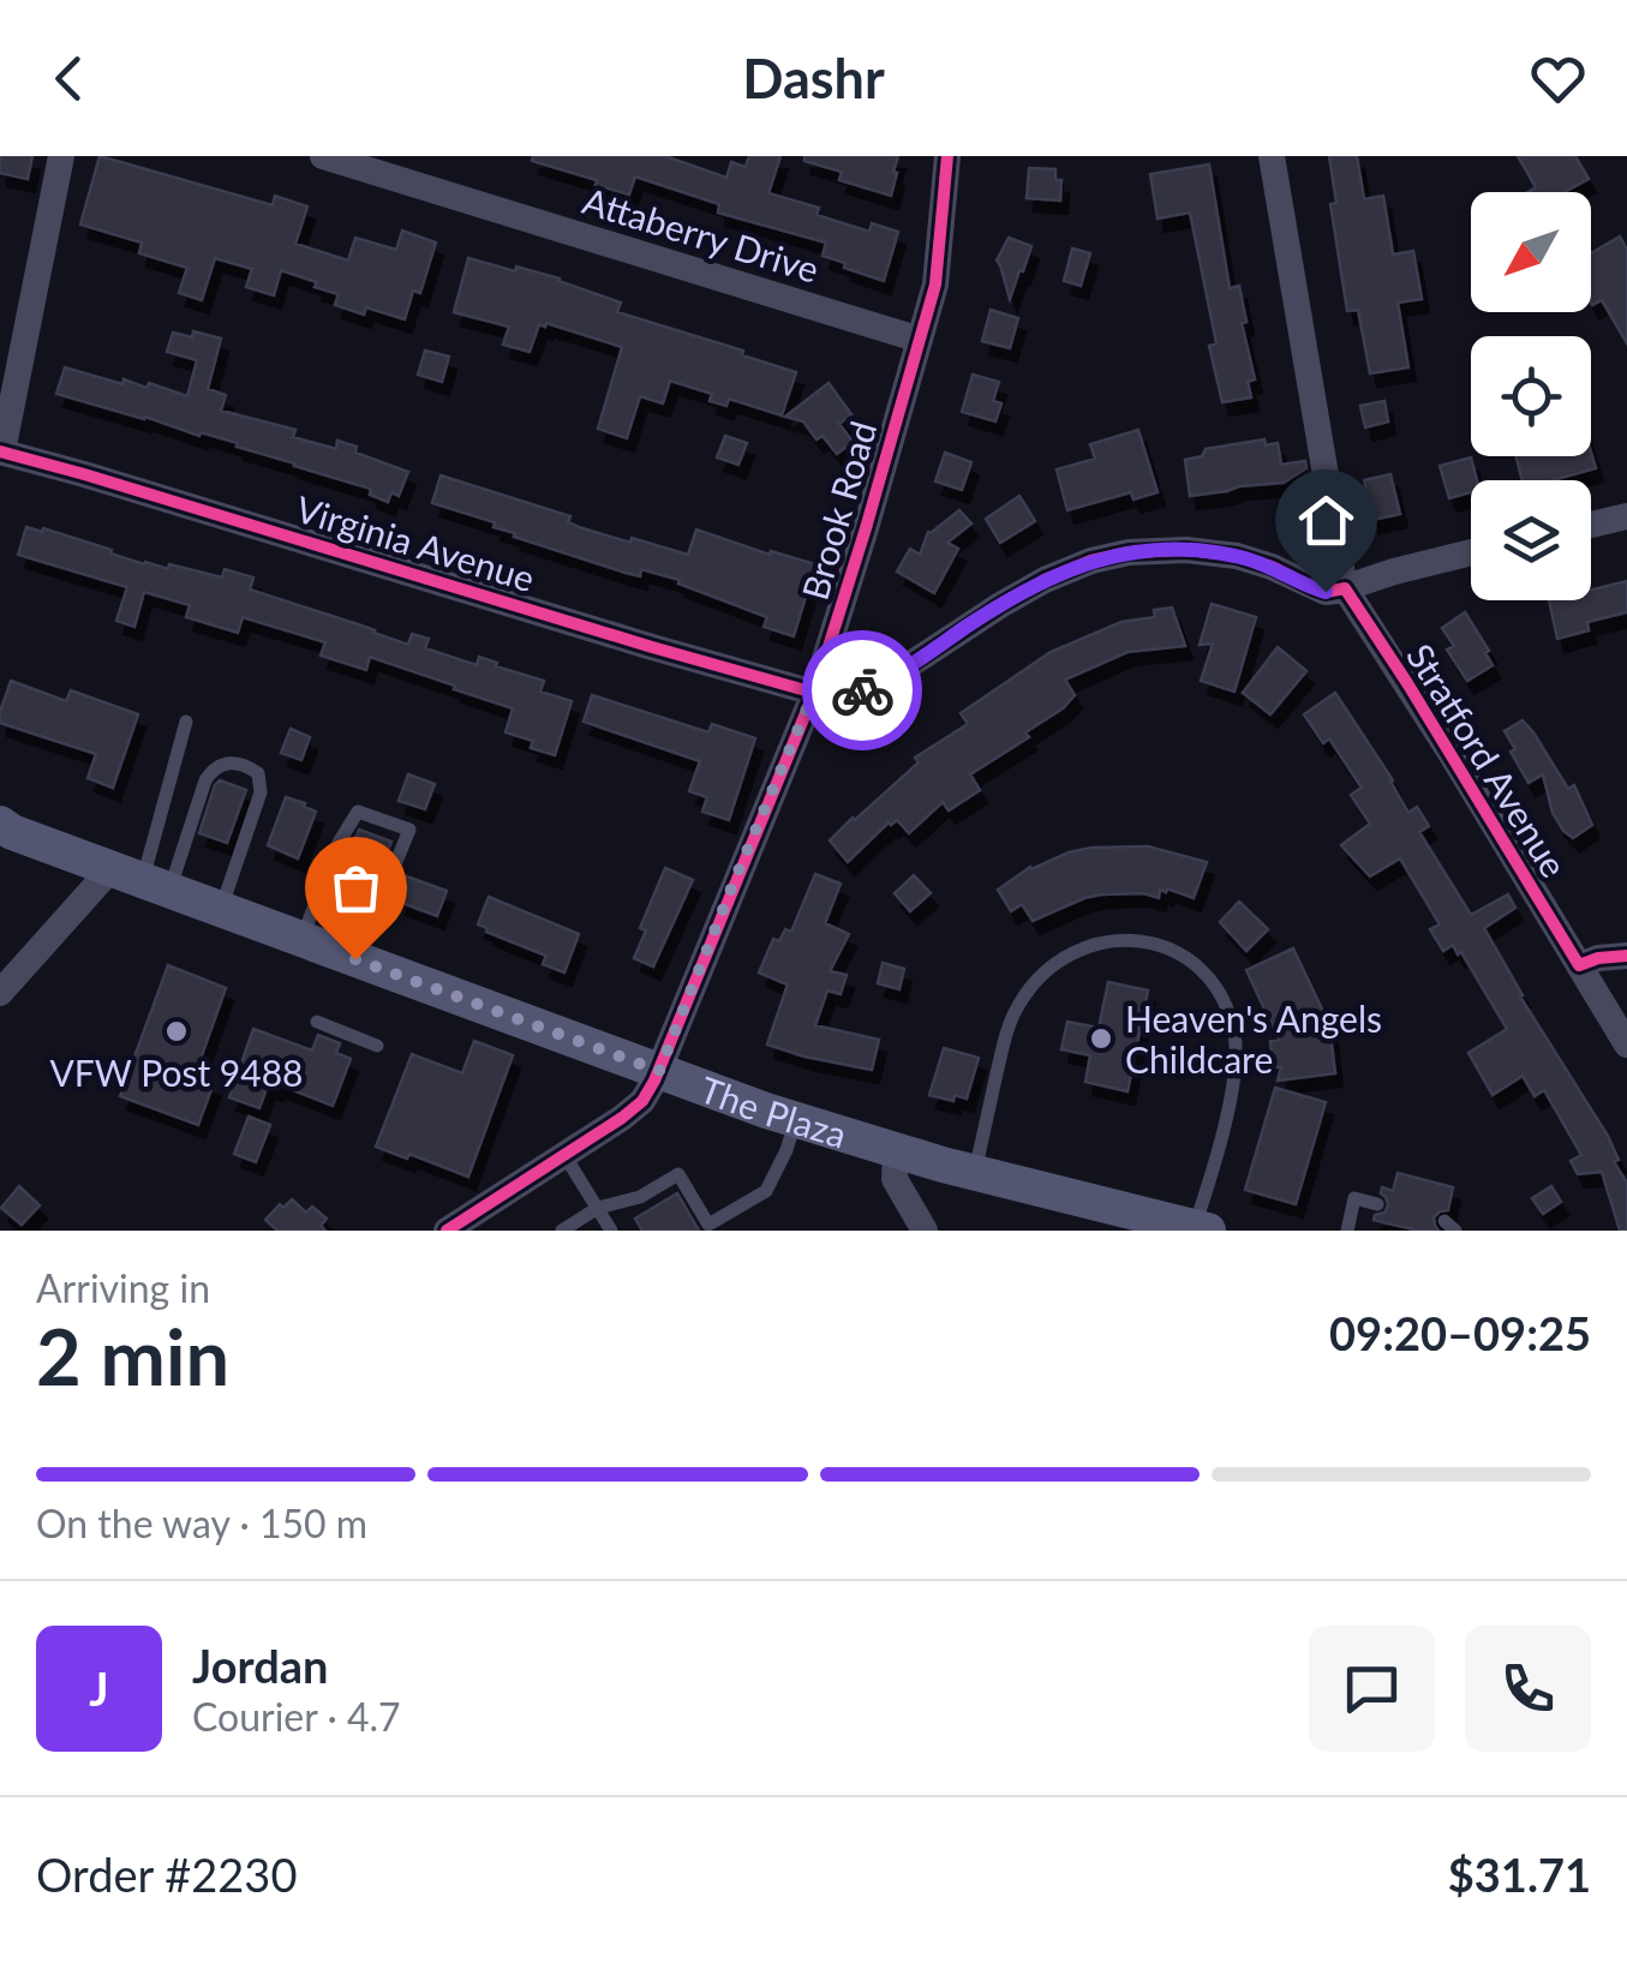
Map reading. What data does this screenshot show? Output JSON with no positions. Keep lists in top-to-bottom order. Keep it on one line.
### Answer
{"streets":{"main road":["The Plaza"],"street":["Attaberry Drive","Brook Road","Virginia Avenue","Stratford Avenue"]},"crossings":[["Attaberry Drive","Brook Road"],["Brook Road","Virginia Avenue"],["Brook Road","The Plaza"]],"places":["VFW Post 9488","Heaven's Angels Childcare"],"north":"bottom left","page":{"header":"Dashr","heading":["2 min","Arriving in","09:20–09:25"],"panel":["Jordan","Courier · 4.7","Order #2230","$31.71"],"bar":"On the way · 150 m","round":"J"}}
